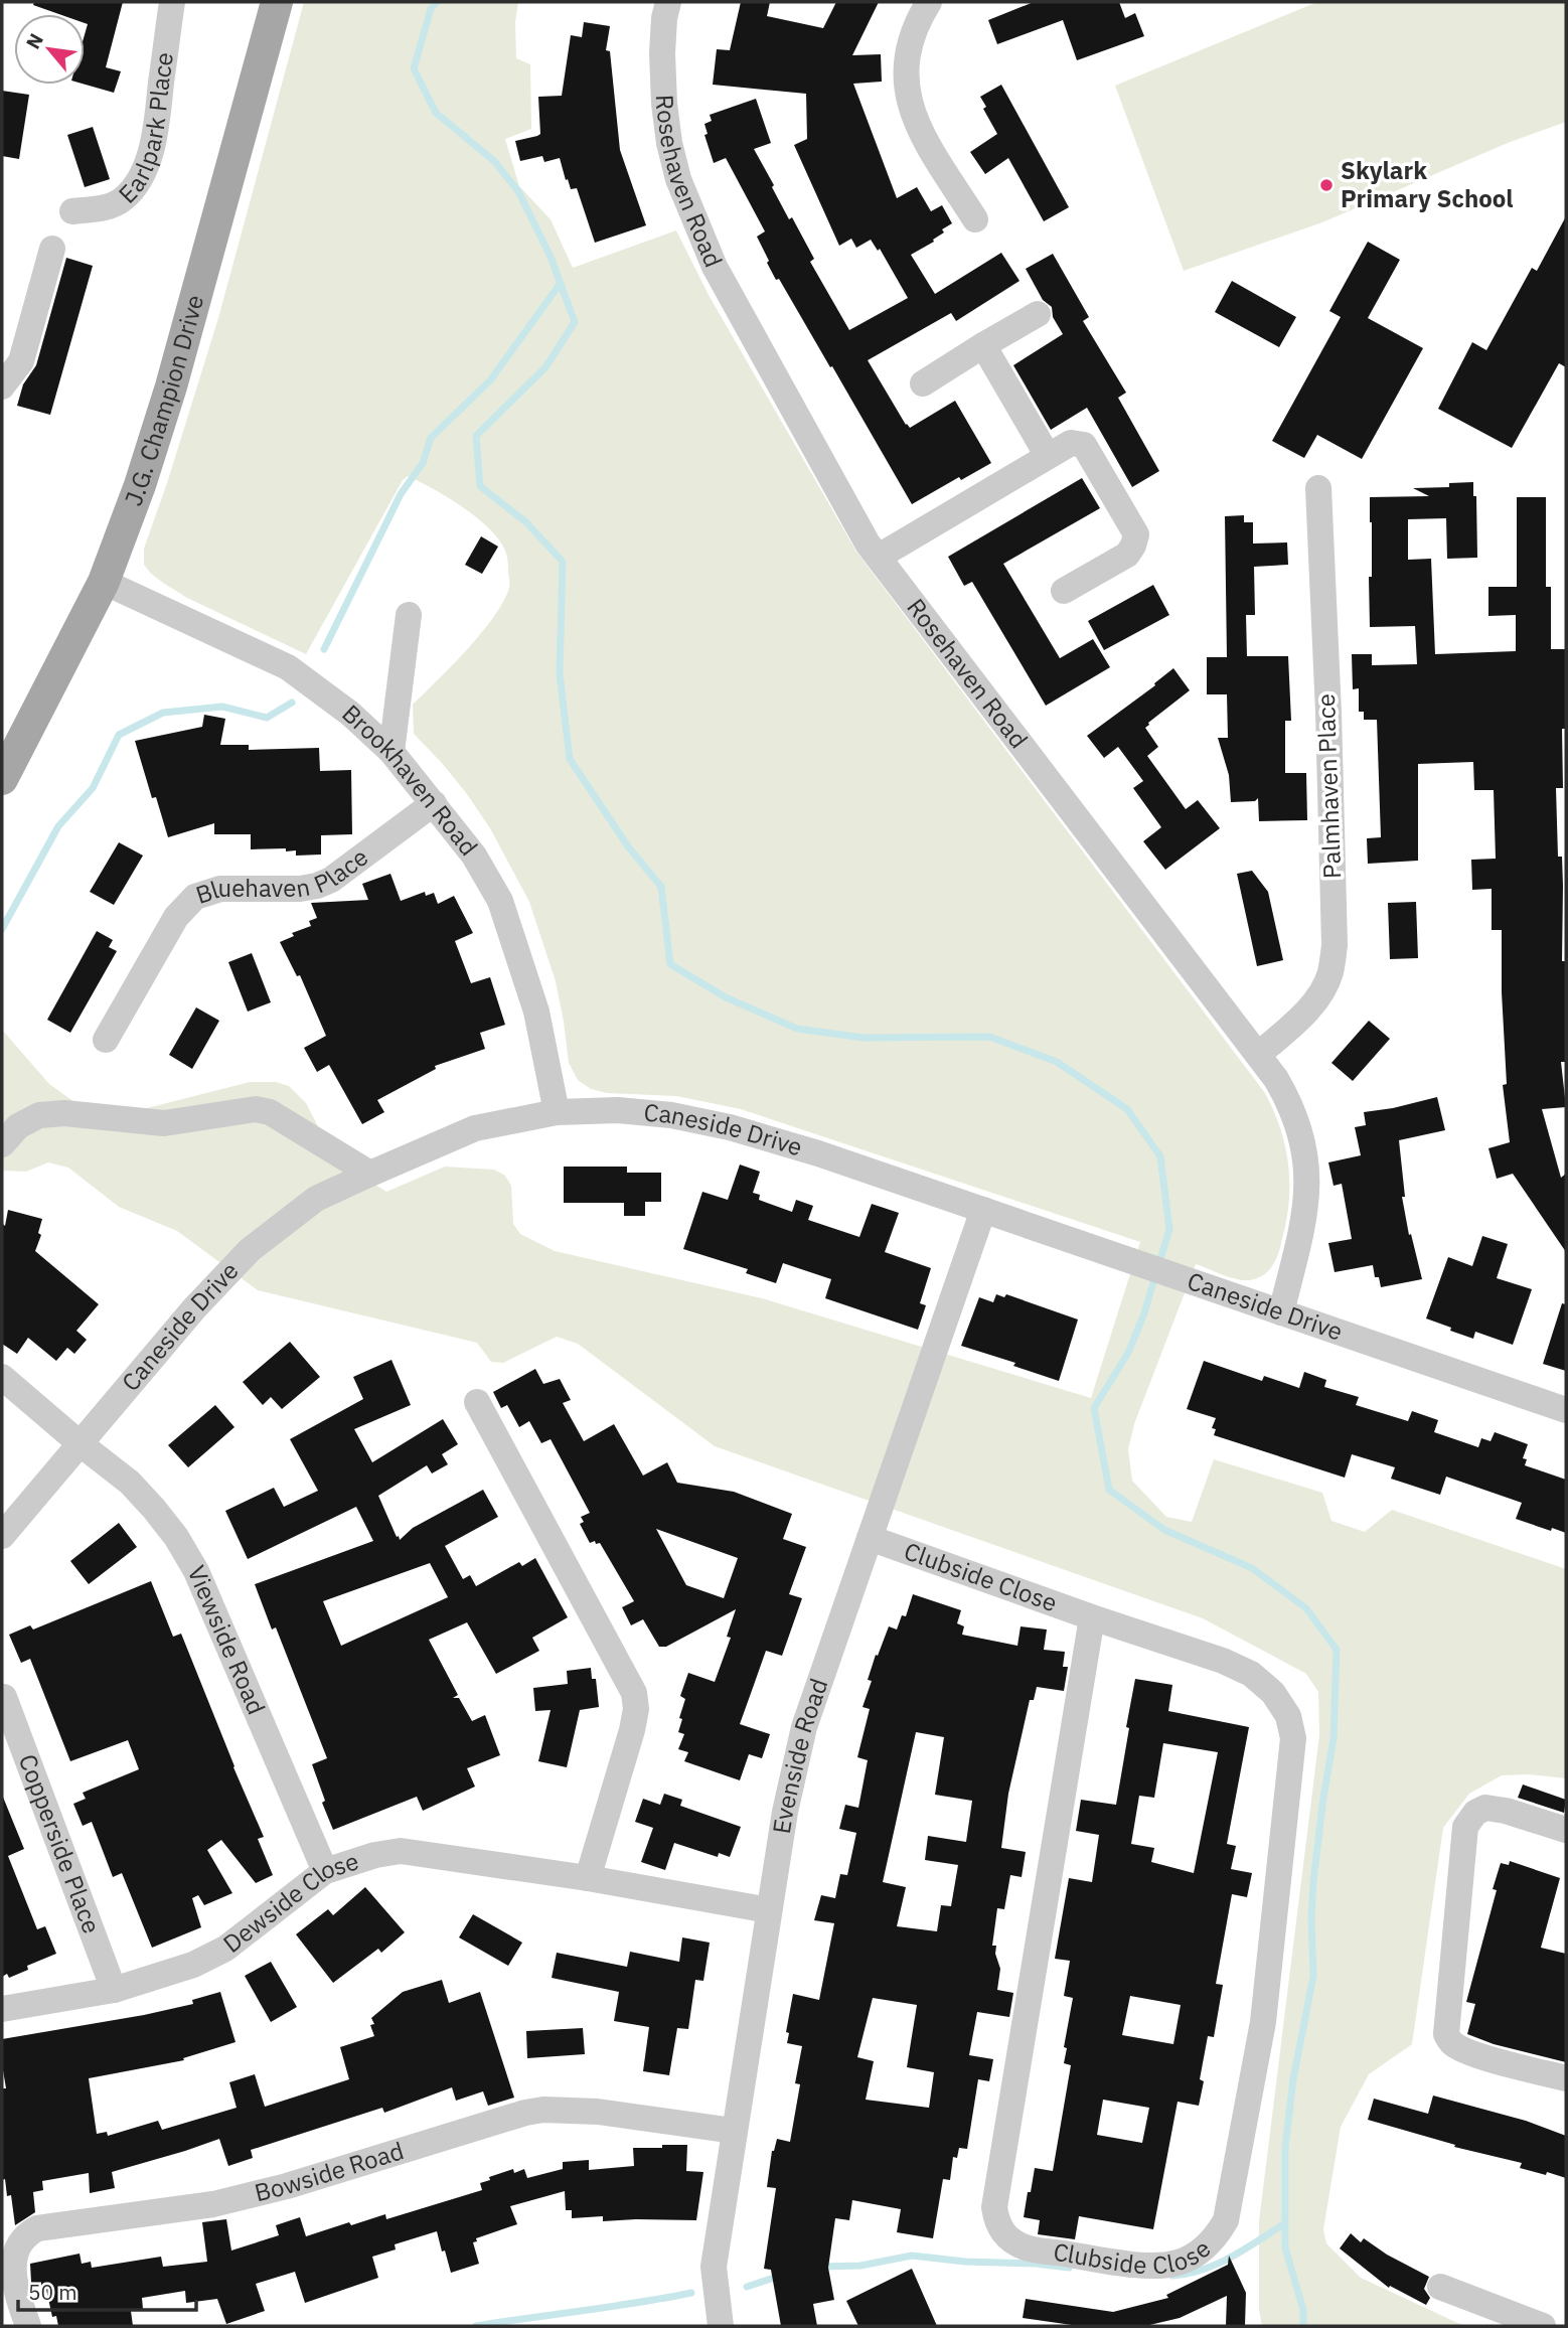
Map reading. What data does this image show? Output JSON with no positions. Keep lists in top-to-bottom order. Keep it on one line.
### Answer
{"streets":{"main road":["J.G. Champion Drive"],"street":["Earlpark Place","Rosehaven Road","Brookhaven Road","Palmhaven Place","Bluehaven Place","Caneside Drive","Clubside Close","Viewside Road","Evenside Road","Copperside Place","Dewside Close","Bowside Road"]},"crossings":[["Rosehaven Road","Palmhaven Place"],["Rosehaven Road","Caneside Drive"],["J.G. Champion Drive","Brookhaven Road"],["Brookhaven Road","Bluehaven Place"],["Brookhaven Road","Caneside Drive"],["Caneside Drive","Viewside Road"],["Caneside Drive","Evenside Road"],["Clubside Close","Evenside Road"],["Viewside Road","Dewside Close"],["Evenside Road","Dewside Close"],["Evenside Road","Bowside Road"],["Copperside Place","Dewside Close"]],"places":["Skylark Primary School"],"scale_bar":"50 m","north":"top left"}
